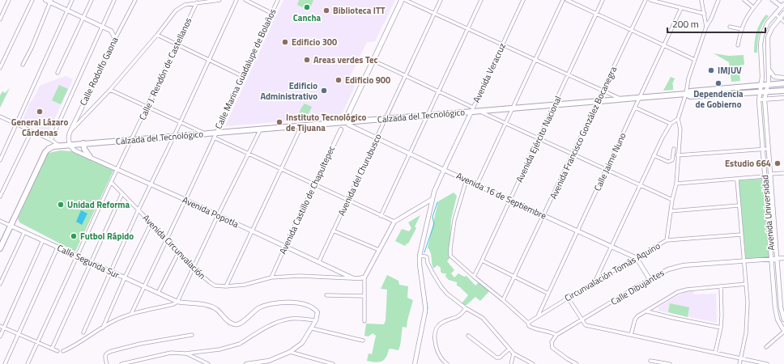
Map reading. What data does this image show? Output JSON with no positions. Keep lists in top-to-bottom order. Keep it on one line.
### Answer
{"streets":{"main road":["Calzada del Tecnológico","Avenida Castillo de Chapultepec"],"street":["Calle J. Rendón de Castellanos","Calle Marina Guadalupe de Bolaños","Calle Rodolfo Gaona","Avenida Veracruz","Avenida Francisco González Bocanegra","Avenida Ejército Nacional","Calle Jaime Nuno","Avenida del Churubusco","Avenida 16 de Septiembre","Avenida Popotla","Avenida Universidad","Avenida Circunvalación","Calle Segunda Sur","Circunvalación Tomás Aquino","Calle Dibujantes"]},"crossings":[["Calle J. Rendón de Castellanos","Calzada del Tecnológico"],["Calle J. Rendón de Castellanos","Avenida Popotla"],["Calle J. Rendón de Castellanos","Avenida Circunvalación"],["Calle J. Rendón de Castellanos","Calle Segunda Sur"],["Calle Marina Guadalupe de Bolaños","Calzada del Tecnológico"],["Calle Marina Guadalupe de Bolaños","Avenida Popotla"],["Calle Marina Guadalupe de Bolaños","Avenida Circunvalación"],["Calle Marina Guadalupe de Bolaños","Calle Segunda Sur"],["Calle Rodolfo Gaona","Calzada del Tecnológico"],["Calle Rodolfo Gaona","Avenida Popotla"],["Avenida Veracruz","Calzada del Tecnológico"],["Avenida Veracruz","Avenida 16 de Septiembre"],["Calzada del Tecnológico","Avenida Francisco González Bocanegra"],["Calzada del Tecnológico","Avenida Ejército Nacional"],["Calzada del Tecnológico","Calle Jaime Nuno"],["Calzada del Tecnológico","Avenida del Churubusco"],["Calzada del Tecnológico","Avenida 16 de Septiembre"],["Calzada del Tecnológico","Avenida Castillo de Chapultepec"],["Calzada del Tecnológico","Avenida Popotla"],["Calzada del Tecnológico","Avenida Universidad"],["Calzada del Tecnológico","Circunvalación Tomás Aquino"],["Avenida Francisco González Bocanegra","Avenida 16 de Septiembre"],["Avenida Ejército Nacional","Avenida 16 de Septiembre"],["Calle Jaime Nuno","Avenida 16 de Septiembre"],["Calle Jaime Nuno","Circunvalación Tomás Aquino"],["Avenida del Churubusco","Avenida 16 de Septiembre"],["Avenida del Churubusco","Avenida Popotla"],["Avenida 16 de Septiembre","Avenida Castillo de Chapultepec"],["Avenida 16 de Septiembre","Circunvalación Tomás Aquino"],["Avenida Castillo de Chapultepec","Avenida Popotla"],["Avenida Castillo de Chapultepec","Avenida Circunvalación"],["Avenida Popotla","Avenida Circunvalación"],["Avenida Universidad","Calle Dibujantes"]],"places":["Cancha","Biblioteca ITT","Edificio 300","Areas verdes Tec","IMJUV","Edificio 900","Dependencia de Gobierno","Edificio Administrativo","General Lázaro Cárdenas","Instituto Tecnológico de Tijuana","Estudio 664","Unidad Reforma","Futbol Rápido"],"scale_bar":"200 m"}
